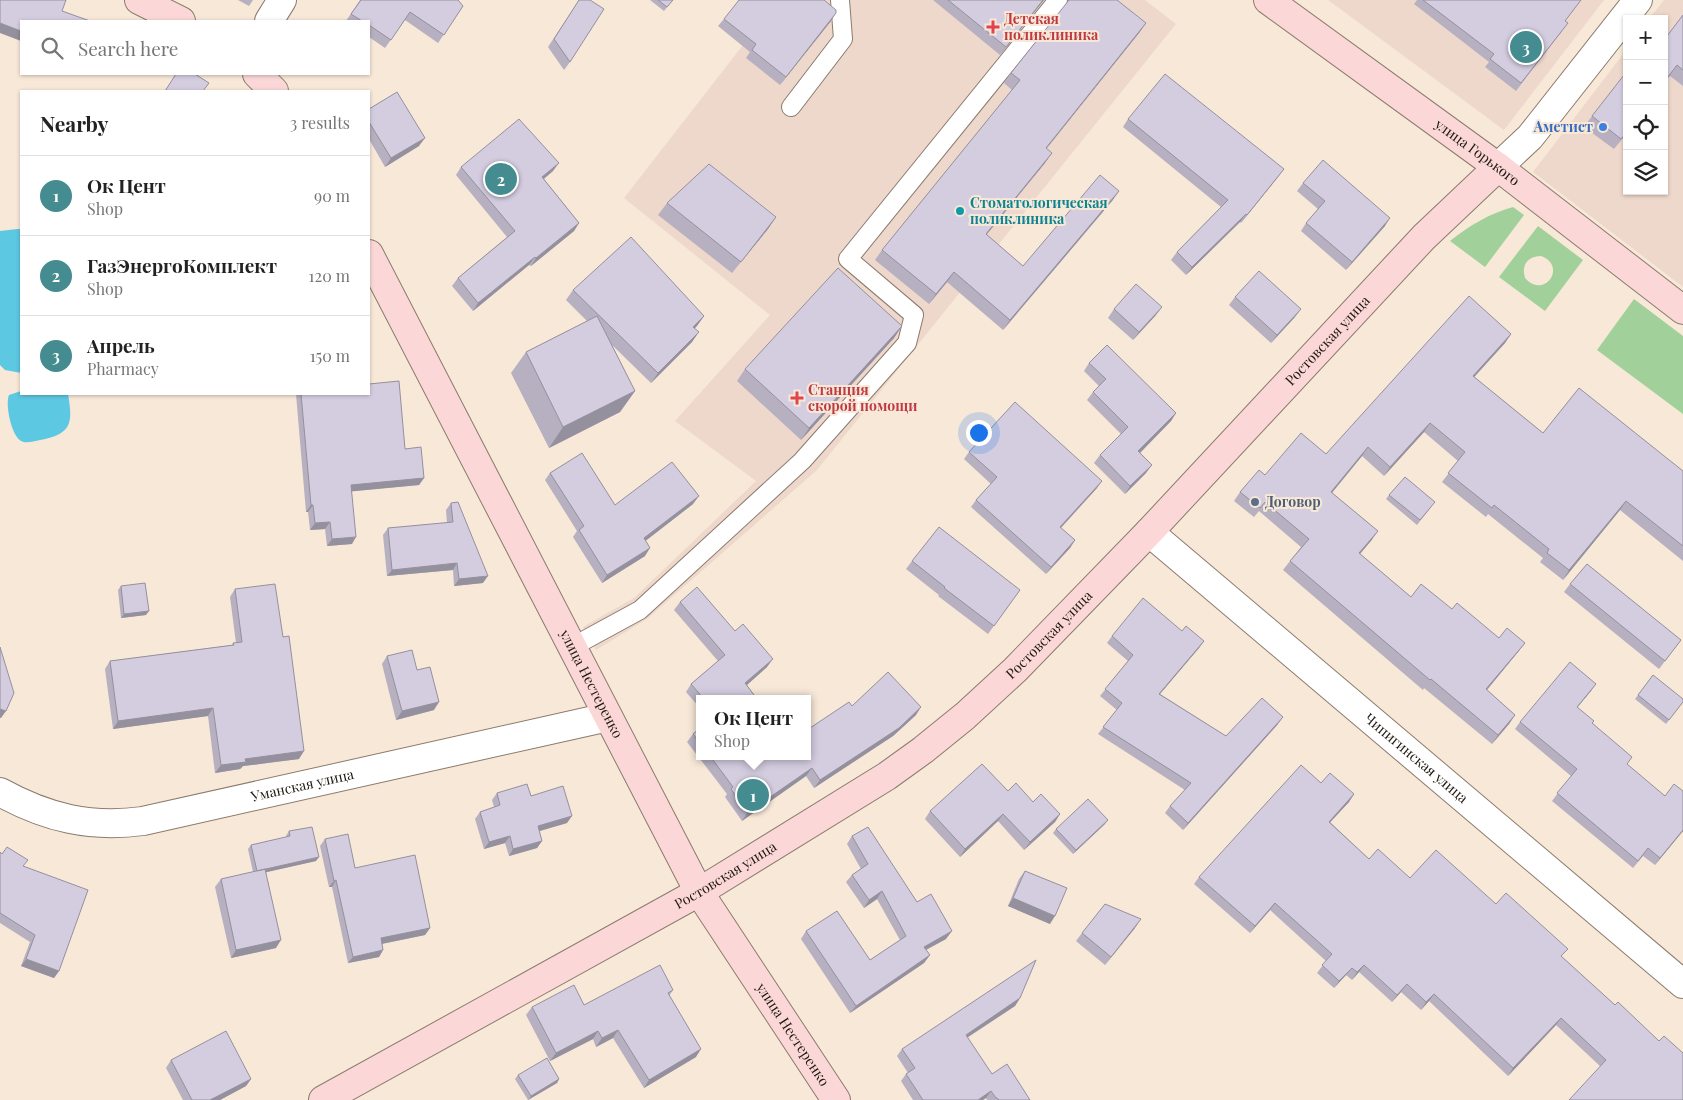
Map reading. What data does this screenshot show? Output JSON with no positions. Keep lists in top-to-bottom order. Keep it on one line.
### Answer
{"streets":{"street":["улица Горького","Ростовская улица","улица Нестеренко","Чипигинская улица","Уманская улица"]},"crossings":[["улица Горького","Ростовская улица"],["Ростовская улица","улица Нестеренко"],["Ростовская улица","Чипигинская улица"],["улица Нестеренко","Уманская улица"]],"places":{"health":["Детская поликлиника","Станция скорой помощи"],"other":["Аметист","Стоматологическая поликлиника","Договор"]},"page":{"map_buttons":["+","−"],"search":"Search here","pins":["3","2","1"],"heading":["Nearby","3 results"],"list":[{"mark":"1","name":"Ок Цент","note":"Shop","value":"90 m"},{"mark":"2","name":"ГазЭнергоКомплект","note":"Shop","value":"120 m"},{"mark":"3","name":"Апрель","note":"Pharmacy","value":"150 m"}],"popup":["Ок Цент","Shop"]}}
